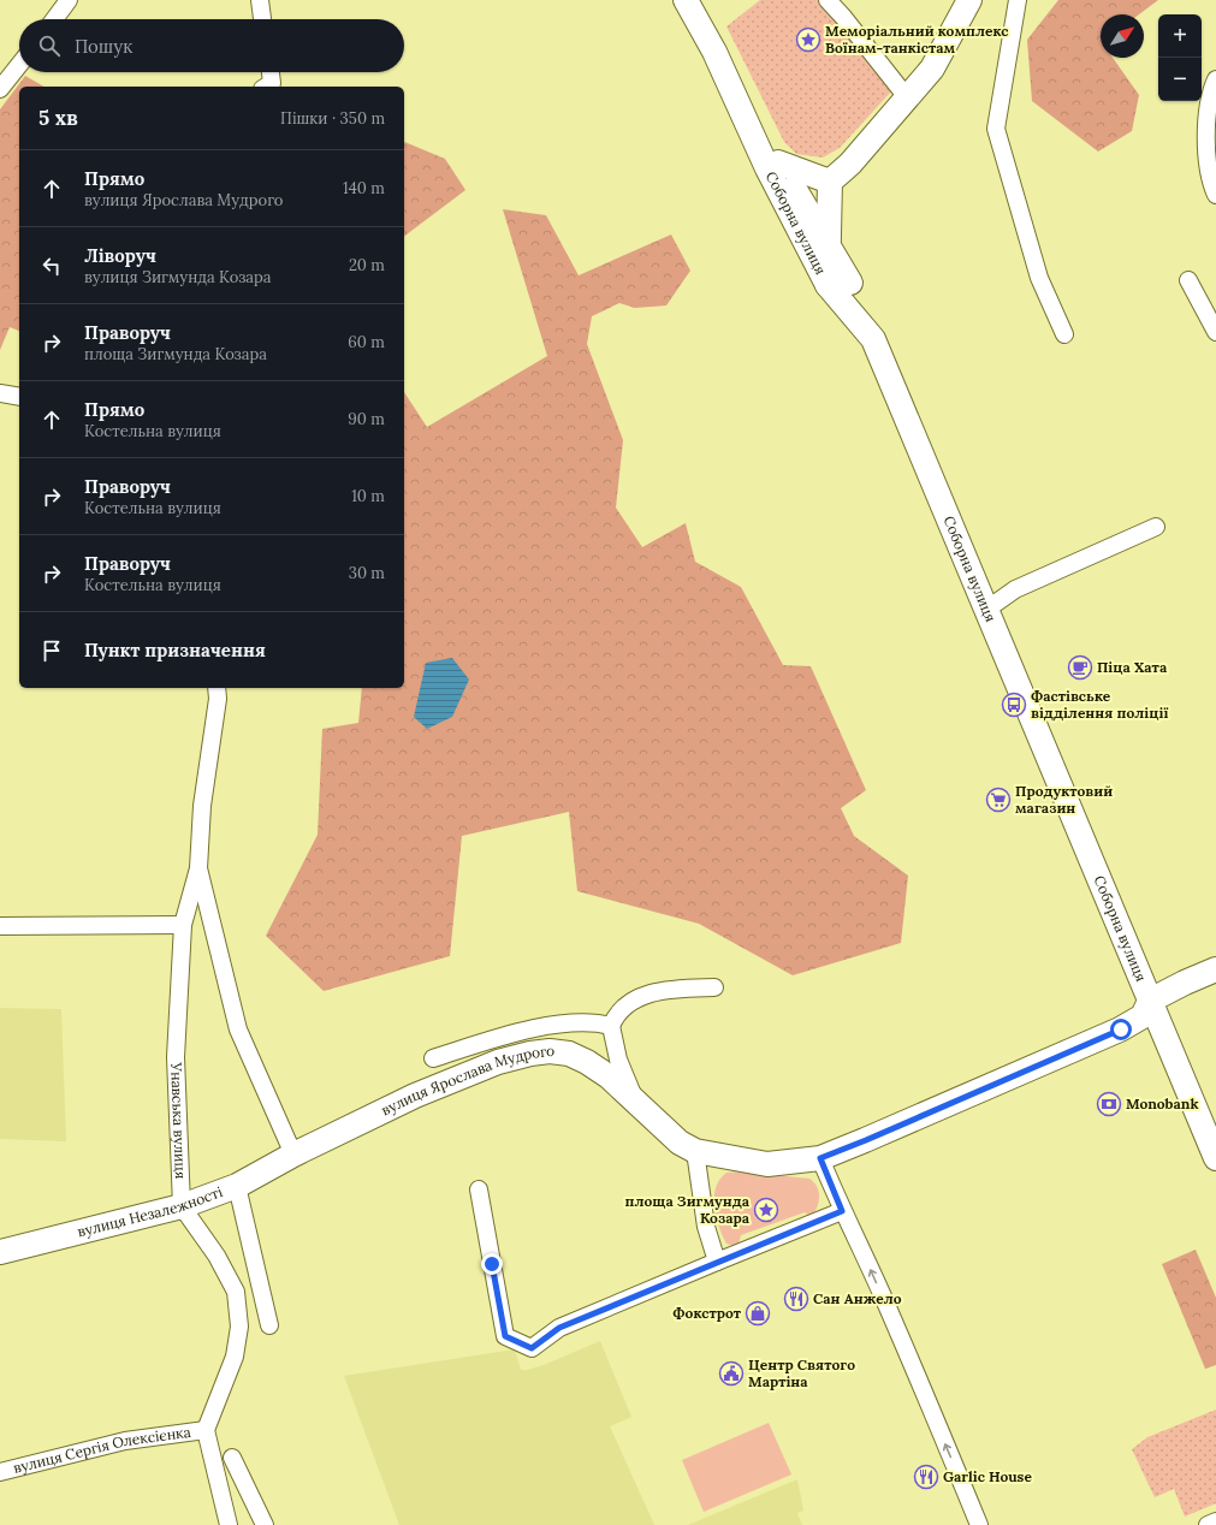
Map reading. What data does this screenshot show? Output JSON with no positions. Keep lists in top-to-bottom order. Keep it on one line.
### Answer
{"streets":{"street":["Соборна вулиця","вулиця Ярослава Мудрого","Унавська вулиця","вулиця Незалежності","вулиця Сергія Олексієнка"]},"crossings":[["Соборна вулиця","вулиця Ярослава Мудрого"],["вулиця Ярослава Мудрого","Унавська вулиця"],["вулиця Ярослава Мудрого","вулиця Незалежності"],["Унавська вулиця","вулиця Незалежності"]],"places":{"place":["Меморіальний комплекс Воїнам-танкістам","площа Зигмунда Козара"],"cafe":["Піца Хата"],"bus stop":["Фастівське відділення поліції"],"supermarket":["Продуктовий магазин"],"bank":["Monobank"],"restaurant":["Сан Анжело","Garlic House"],"shop":["Фокстрот"],"public building":["Центр Святого Мартіна"]},"north":"top right","page":{"map_buttons":["+","−"],"search":"Пошук","heading":["5 хв","Пішки · 350 m"],"list":[["Прямо","вулиця Ярослава Мудрого","140 m"],["Ліворуч","вулиця Зигмунда Козара","20 m"],["Праворуч","площа Зигмунда Козара","60 m"],["Прямо","Костельна вулиця","90 m"],["Праворуч","Костельна вулиця","10 m"],["Праворуч","Костельна вулиця","30 m"],"Пункт призначення"]}}
